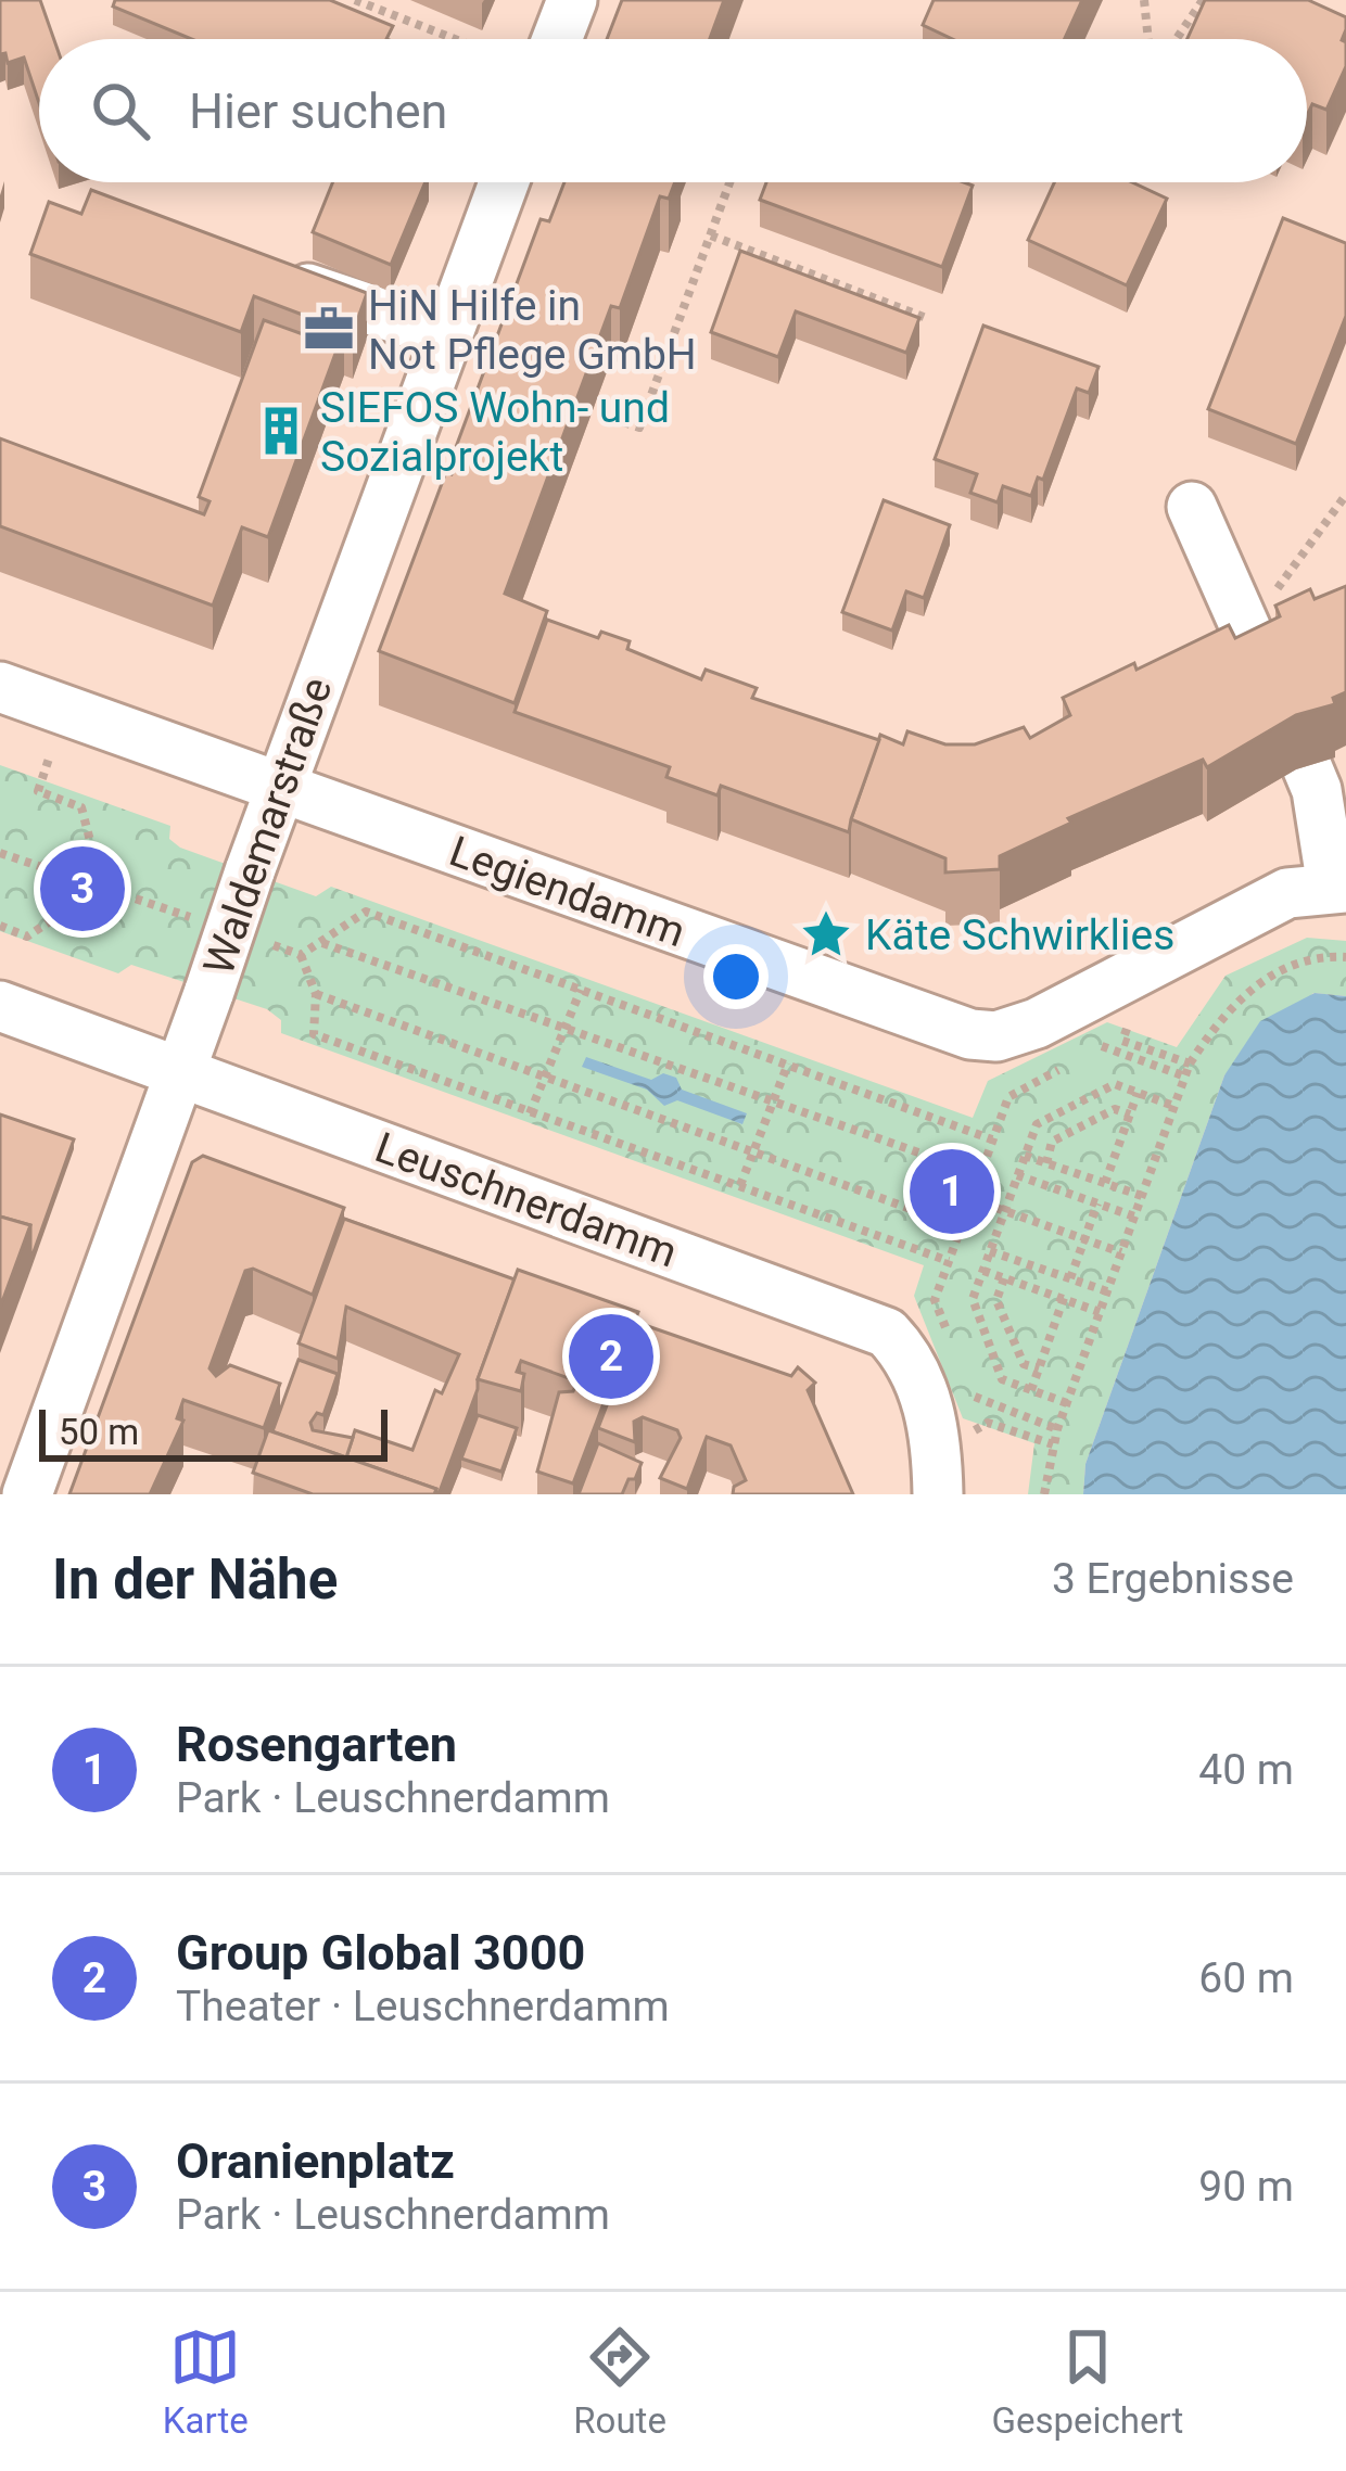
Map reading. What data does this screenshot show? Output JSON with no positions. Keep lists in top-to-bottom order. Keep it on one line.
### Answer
{"streets":{"street":["Waldemarstraße","Legiendamm","Leuschnerdamm"]},"crossings":[["Waldemarstraße","Legiendamm"],["Waldemarstraße","Leuschnerdamm"]],"places":{"office":["HiN Hilfe in Not Pflege GmbH"],"building":["SIEFOS Wohn- und Sozialprojekt"],"place":["Käte Schwirklies"]},"scale_bar":"50 m","page":{"search":"Hier suchen","pins":["3","1","2"],"scale":"50 m","heading":["In der Nähe","3 Ergebnisse"],"list":[{"mark":"1","name":"Rosengarten","note":"Park · Leuschnerdamm","value":"40 m"},{"mark":"2","name":"Group Global 3000","note":"Theater · Leuschnerdamm","value":"60 m"},{"mark":"3","name":"Oranienplatz","note":"Park · Leuschnerdamm","value":"90 m"}],"nav":["Karte","Route","Gespeichert"]}}
